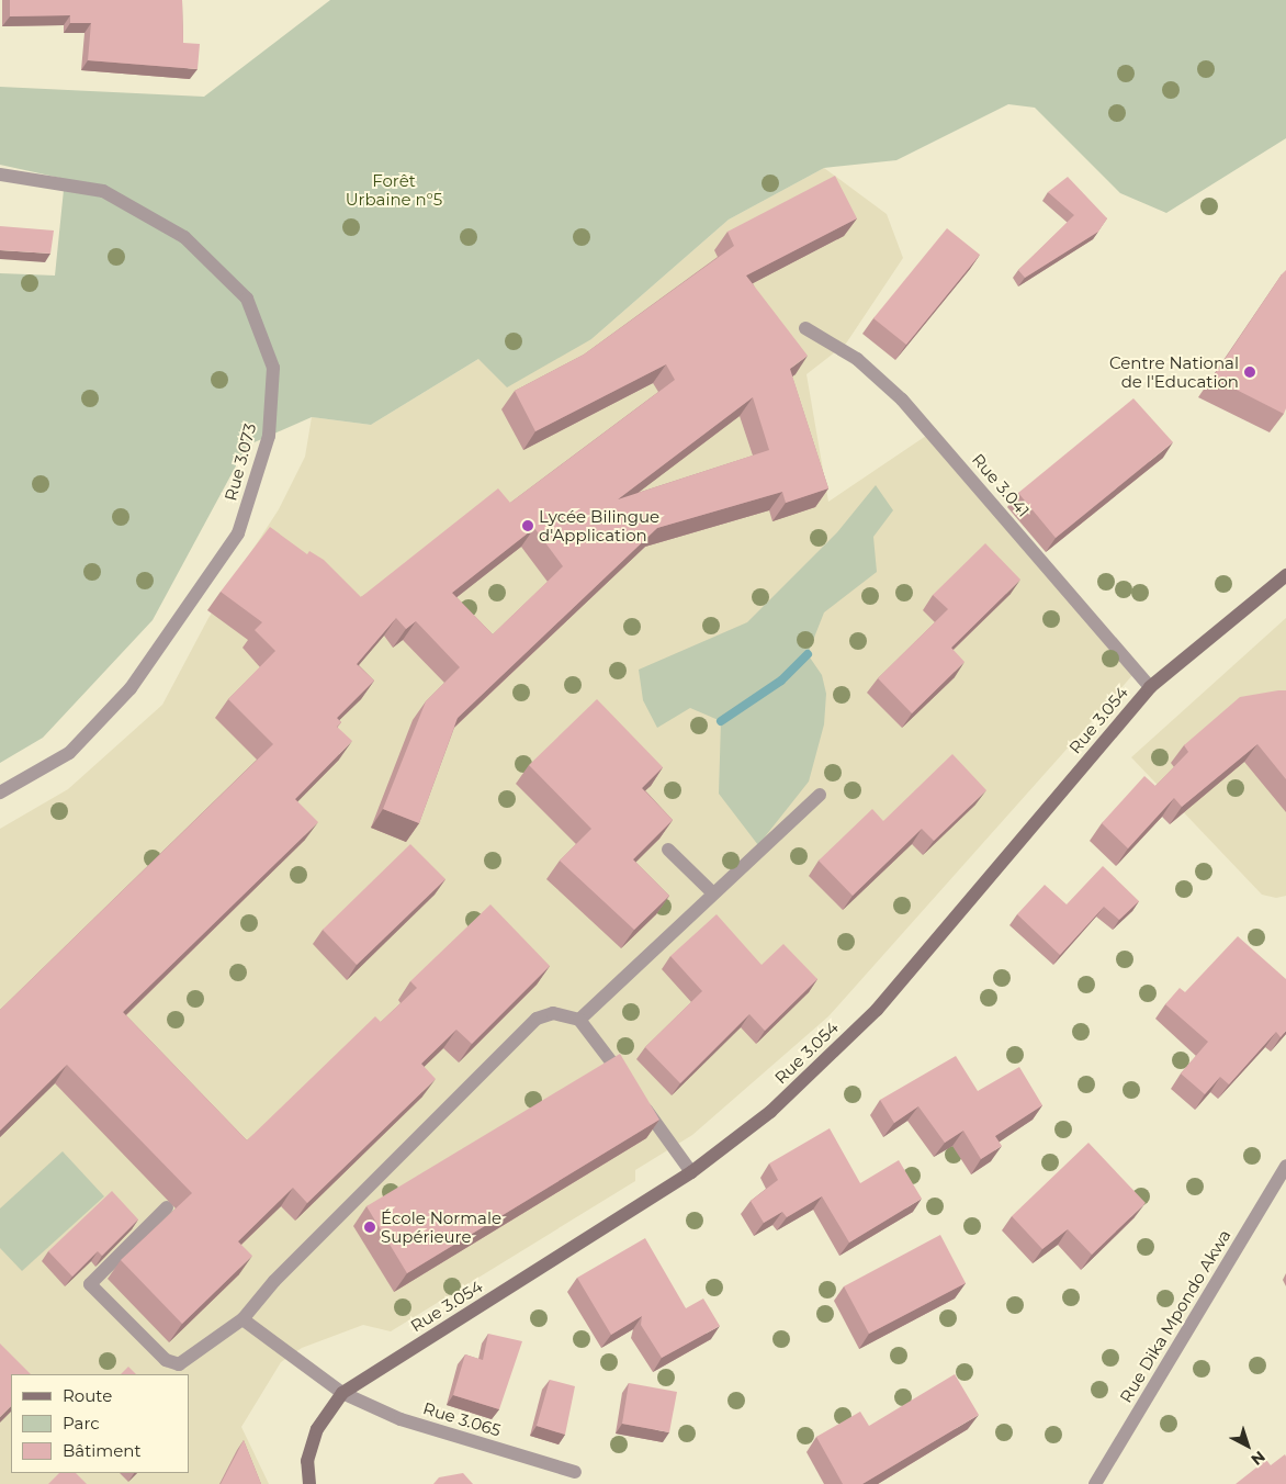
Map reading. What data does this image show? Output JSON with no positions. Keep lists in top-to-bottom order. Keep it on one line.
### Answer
{"streets":{"street":["Rue 3.073","Rue 3.041","Rue 3.054","Rue Dika Mpondo Akwa","Rue 3.065"]},"crossings":[["Rue 3.041","Rue 3.054"],["Rue 3.054","Rue 3.065"]],"parks":["Forêt Urbaine n°5"],"places":["Centre National de l'Education","Lycée Bilingue d'Application","École Normale Supérieure"],"legend":["Route","Parc","Bâtiment"],"north":"bottom right"}
